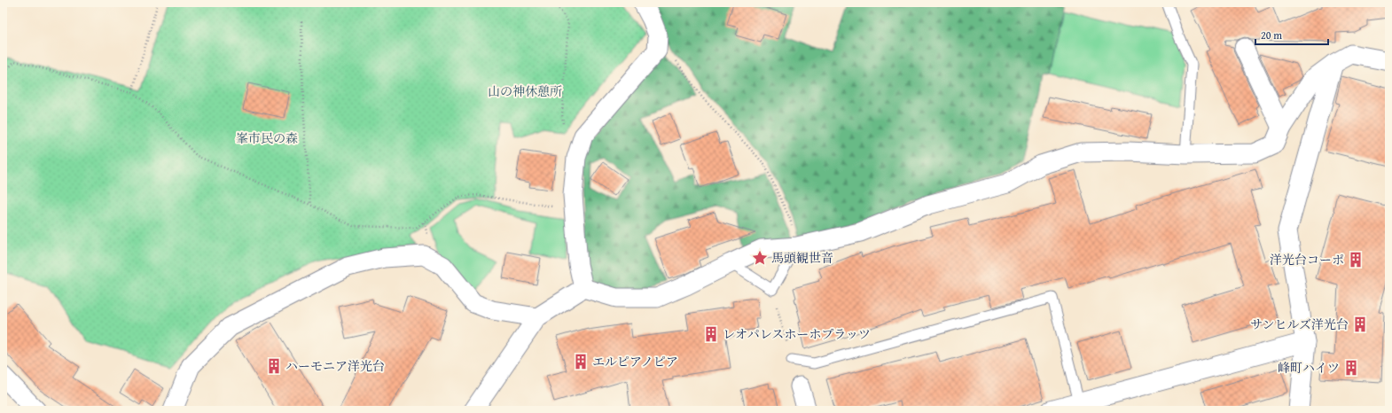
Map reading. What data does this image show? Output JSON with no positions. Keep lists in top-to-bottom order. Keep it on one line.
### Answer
{"parks":["山の神休憩所","峯市民の森"],"places":{"place":["馬頭観世音"],"building":["洋光台コーポ","サンヒルズ洋光台","レオパレスホーホプラッツ","エルピアノピア","ハーモニア洋光台","峰町ハイツ"]},"scale_bar":"20 m"}
